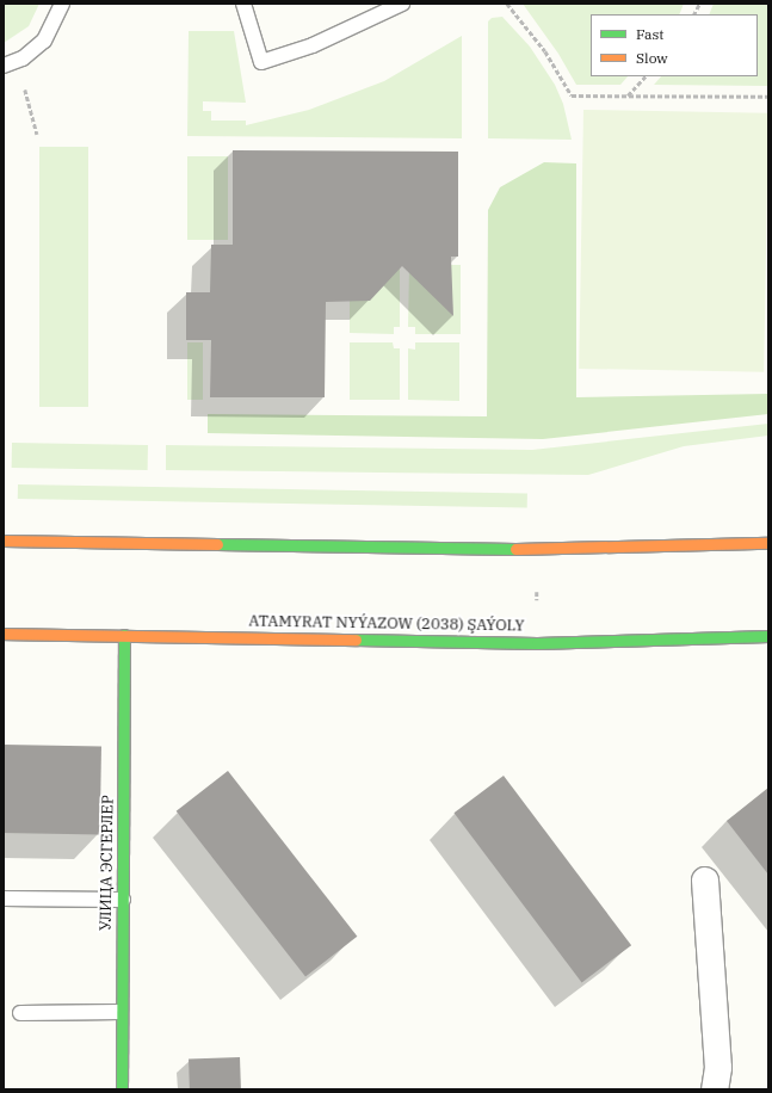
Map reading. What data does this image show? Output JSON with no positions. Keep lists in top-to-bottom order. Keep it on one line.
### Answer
{"streets":{"main road":["ATAMYRAT NYÝAZOW (2038) ŞAÝOLY","УЛИЦА ЭСГЕРЛЕР"]},"crossings":[["ATAMYRAT NYÝAZOW (2038) ŞAÝOLY","УЛИЦА ЭСГЕРЛЕР"]],"legend":["Fast","Slow"]}
